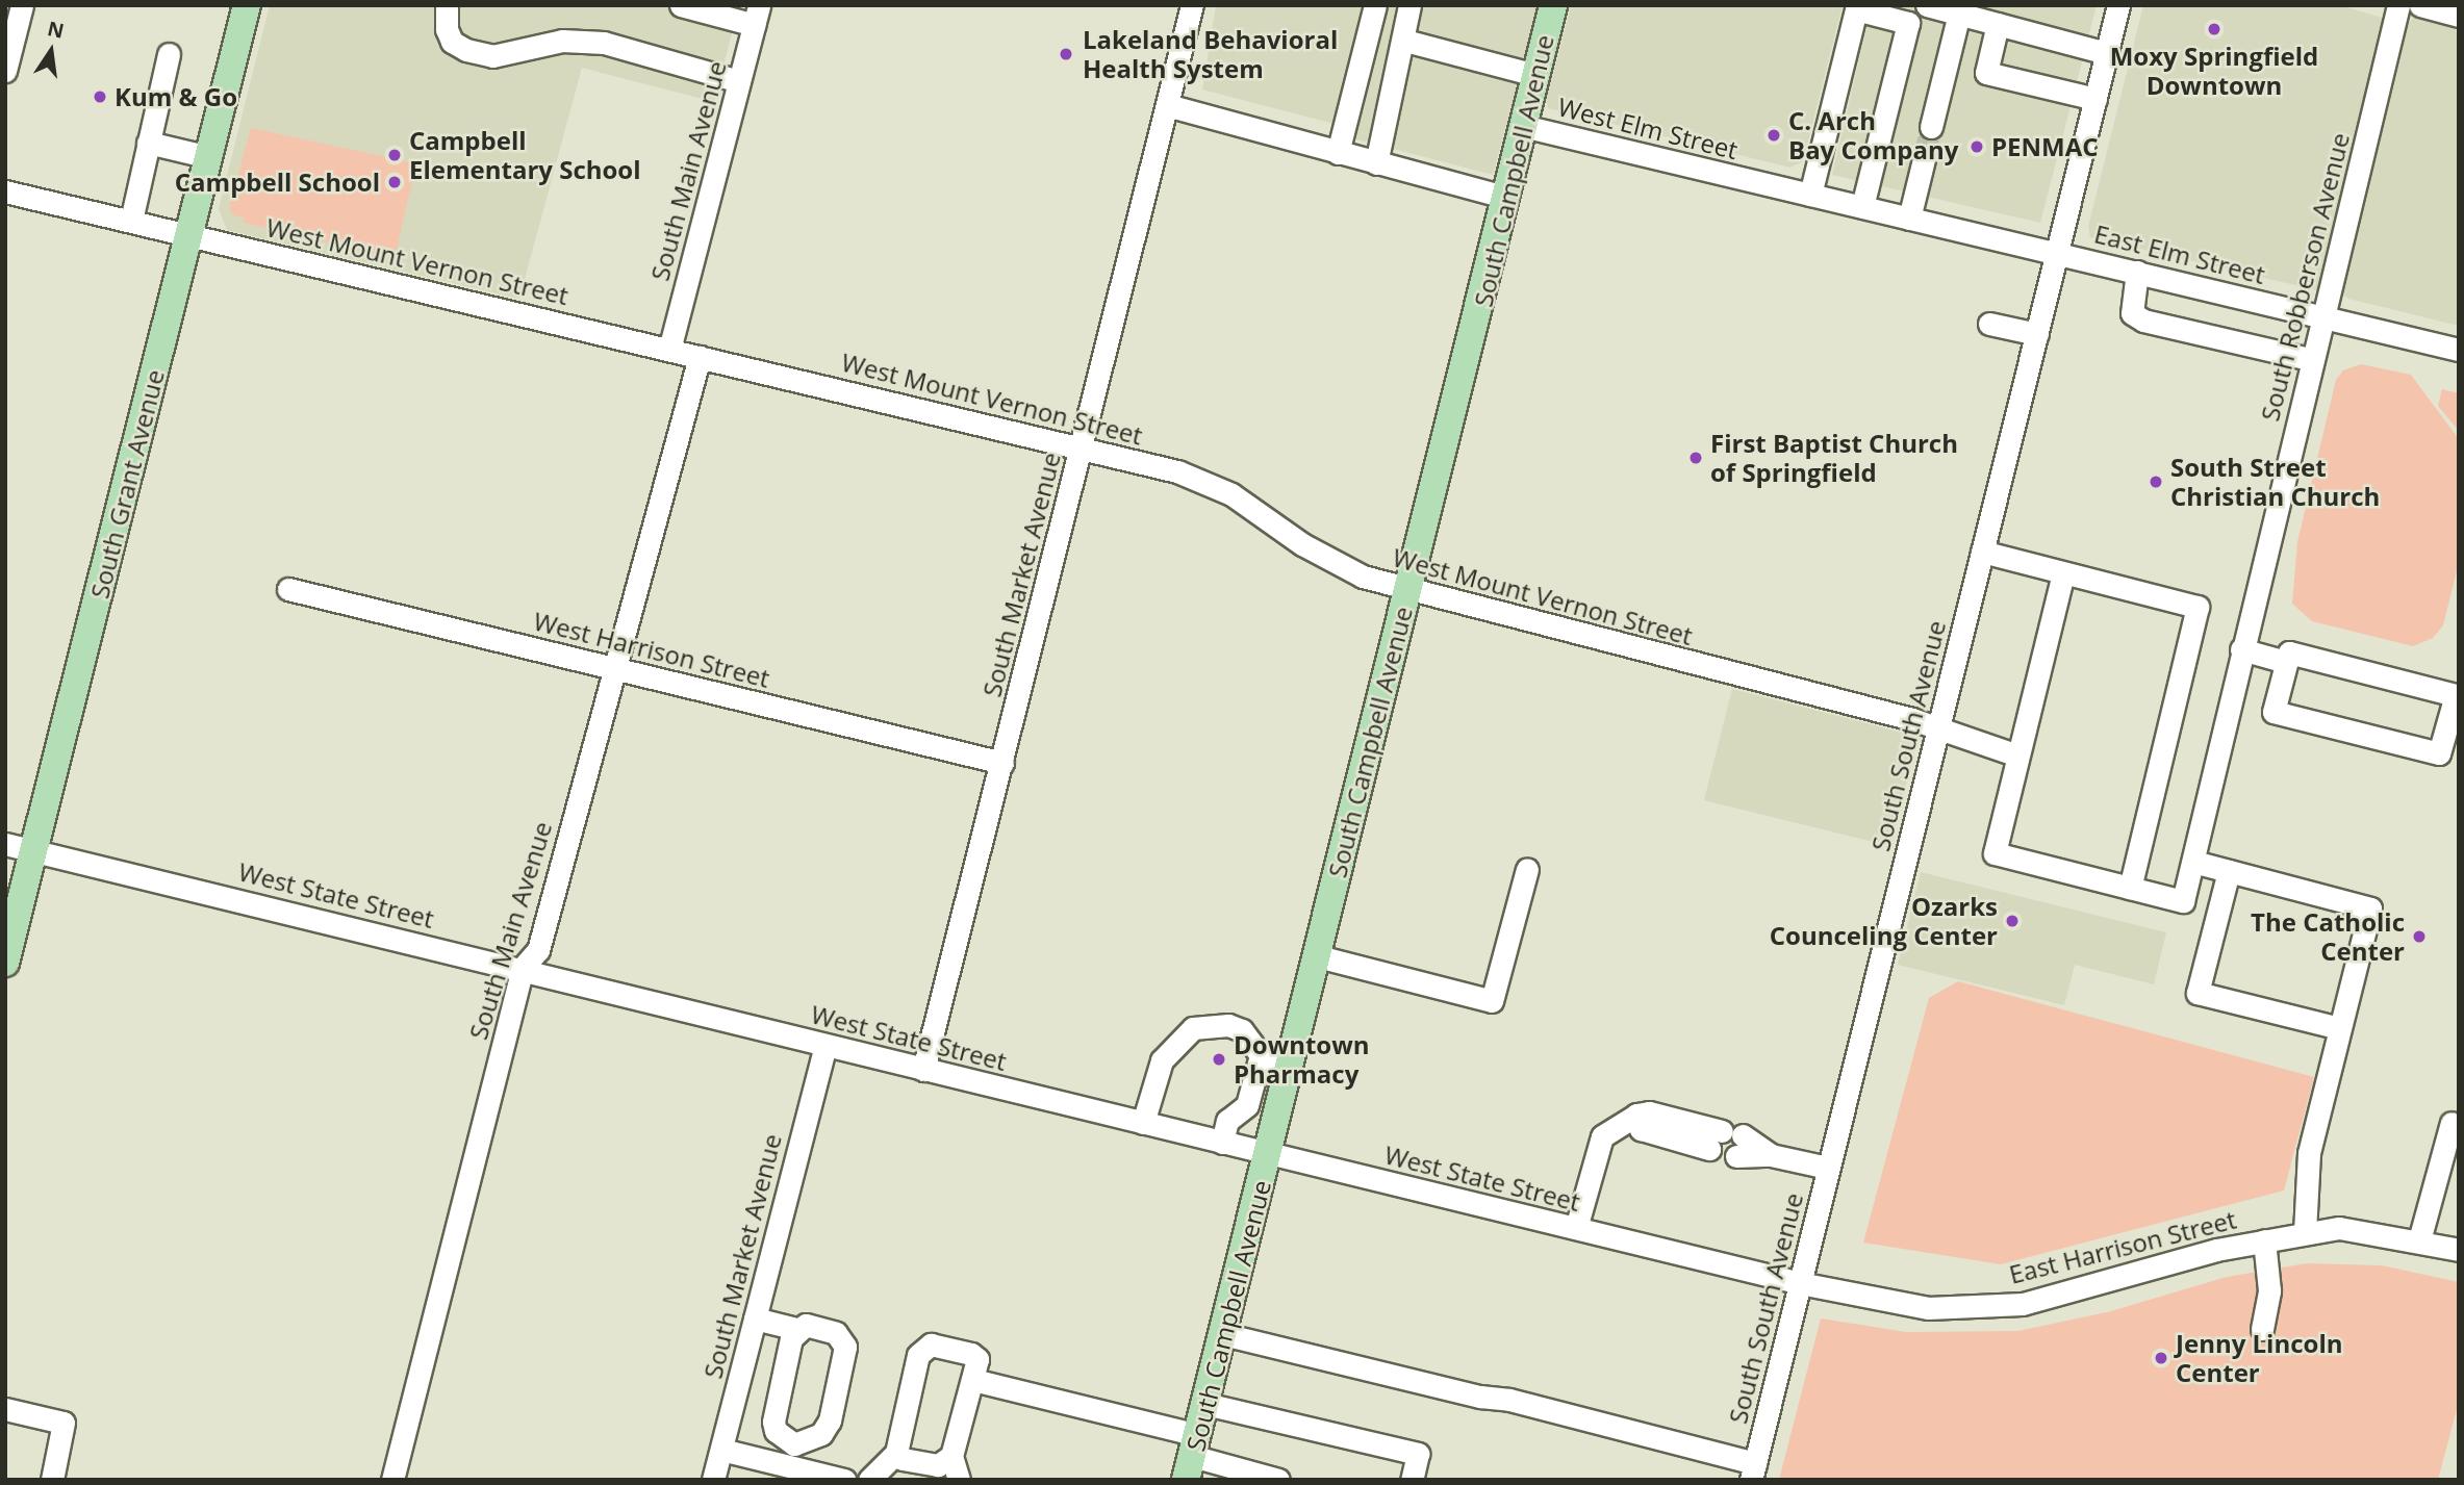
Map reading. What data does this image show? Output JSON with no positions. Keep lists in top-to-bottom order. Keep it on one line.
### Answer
{"streets":{"main road":["South Campbell Avenue","South Grant Avenue"],"street":["West Elm Street","South Main Avenue","East Elm Street","West Mount Vernon Street","South Robberson Avenue","South Market Avenue","West Harrison Street","South South Avenue","West State Street","East Harrison Street"]},"crossings":[["West Elm Street","South Campbell Avenue"],["West Elm Street","East Elm Street"],["West Elm Street","South South Avenue"],["South Main Avenue","West Mount Vernon Street"],["South Main Avenue","West Harrison Street"],["South Main Avenue","West State Street"],["South Campbell Avenue","West Mount Vernon Street"],["South Campbell Avenue","West State Street"],["East Elm Street","South Robberson Avenue"],["East Elm Street","South South Avenue"],["West Mount Vernon Street","South Grant Avenue"],["West Mount Vernon Street","South Market Avenue"],["West Mount Vernon Street","South South Avenue"],["South Grant Avenue","West State Street"],["South Market Avenue","West Harrison Street"],["South Market Avenue","West State Street"],["South South Avenue","West State Street"],["South South Avenue","East Harrison Street"],["West State Street","East Harrison Street"]],"places":["Moxy Springfield Downtown","Lakeland Behavioral Health System","Kum & Go","C. Arch Bay Company","PENMAC","Campbell Elementary School","Campbell School","First Baptist Church of Springfield","South Street Christian Church","Ozarks Counceling Center","The Catholic Center","Downtown Pharmacy","Jenny Lincoln Center"],"north":"top"}
